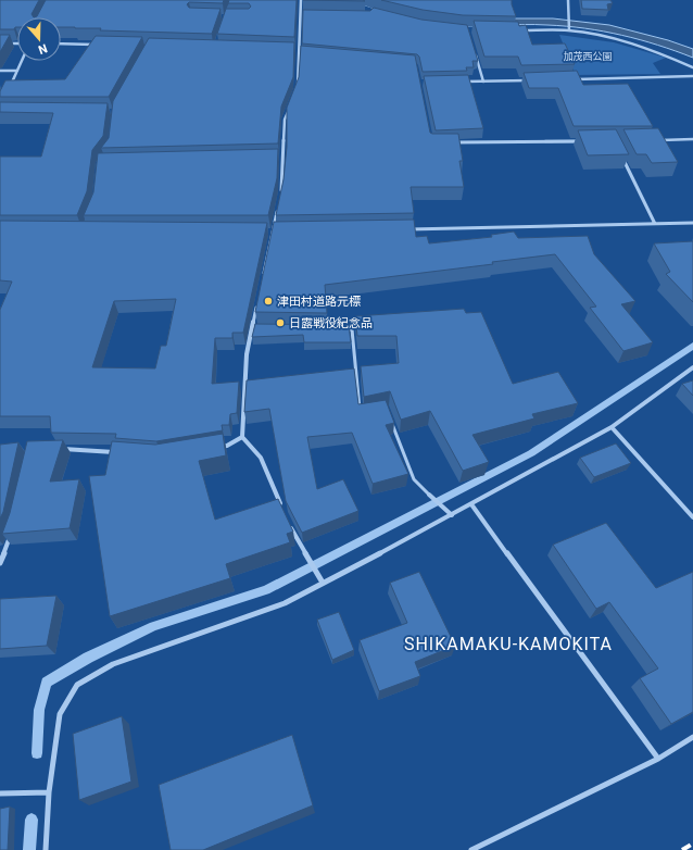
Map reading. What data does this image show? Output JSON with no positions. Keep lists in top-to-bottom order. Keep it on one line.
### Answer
{"districts":["SHIKAMAKU-KAMOKITA"],"parks":["加茂西公園"],"places":["津田村道路元標","日露戦役紀念品"],"north":"bottom"}
